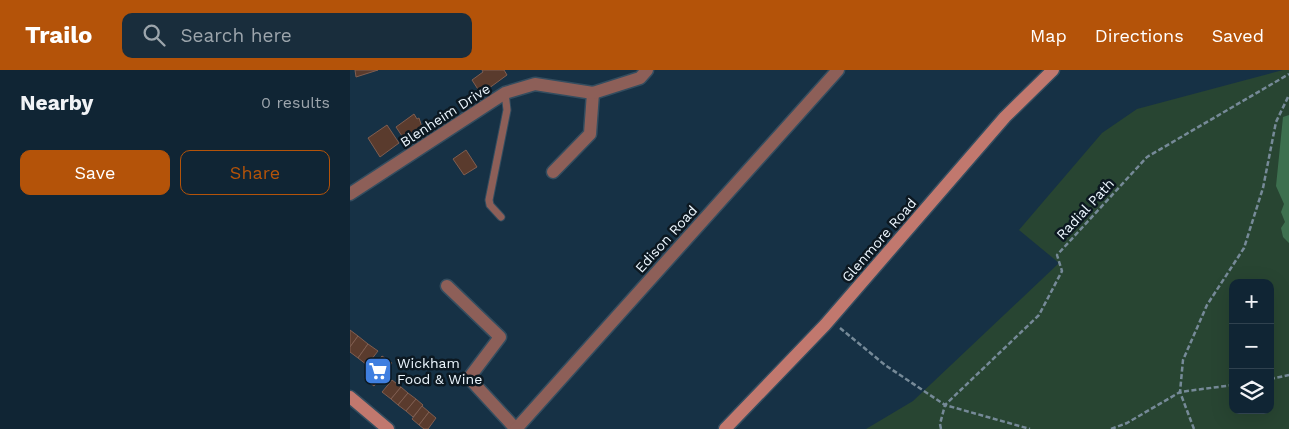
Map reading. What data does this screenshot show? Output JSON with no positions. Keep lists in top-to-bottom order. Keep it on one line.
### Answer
{"streets":{"street":["Blenheim Drive","Edison Road","Glenmore Road"],"path":["Radial Path"]},"places":{"supermarket":["Wickham Food & Wine"]},"page":{"header":"Trailo","search":"Search here","nav":["Map","Directions","Saved"],"heading":["Nearby","0 results"],"buttons":["Save","Share"],"map_buttons":["+","−"]}}
